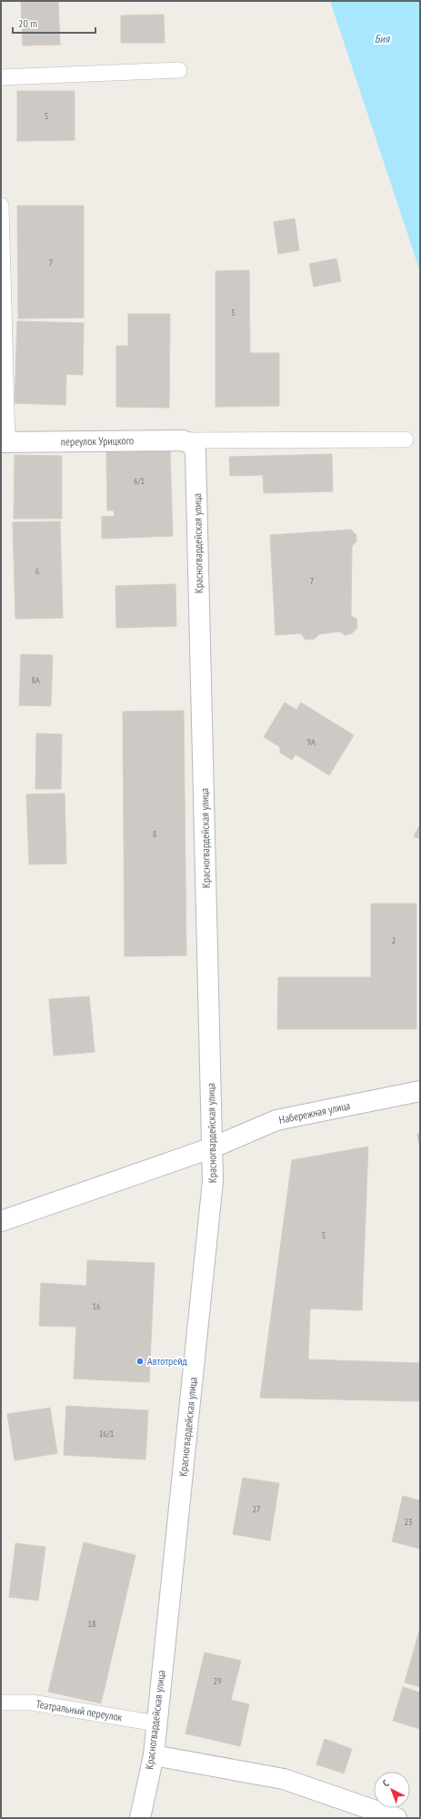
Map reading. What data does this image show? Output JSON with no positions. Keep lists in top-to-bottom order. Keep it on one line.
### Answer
{"streets":{"street":["переулок Урицкого","Красногвардейская улица","Набережная улица"],"lane":["Театральный переулок"]},"crossings":[["переулок Урицкого","Красногвардейская улица"],["Красногвардейская улица","Набережная улица"],["Красногвардейская улица","Театральный переулок"]],"water":["Бия"],"places":["Автотрейд"],"house_numbers":["5","7","3","6/1","6","7","8А","9А","8","2","5","16","16/1","27","23","18","29"],"scale_bar":"20 m","north":"top left"}
